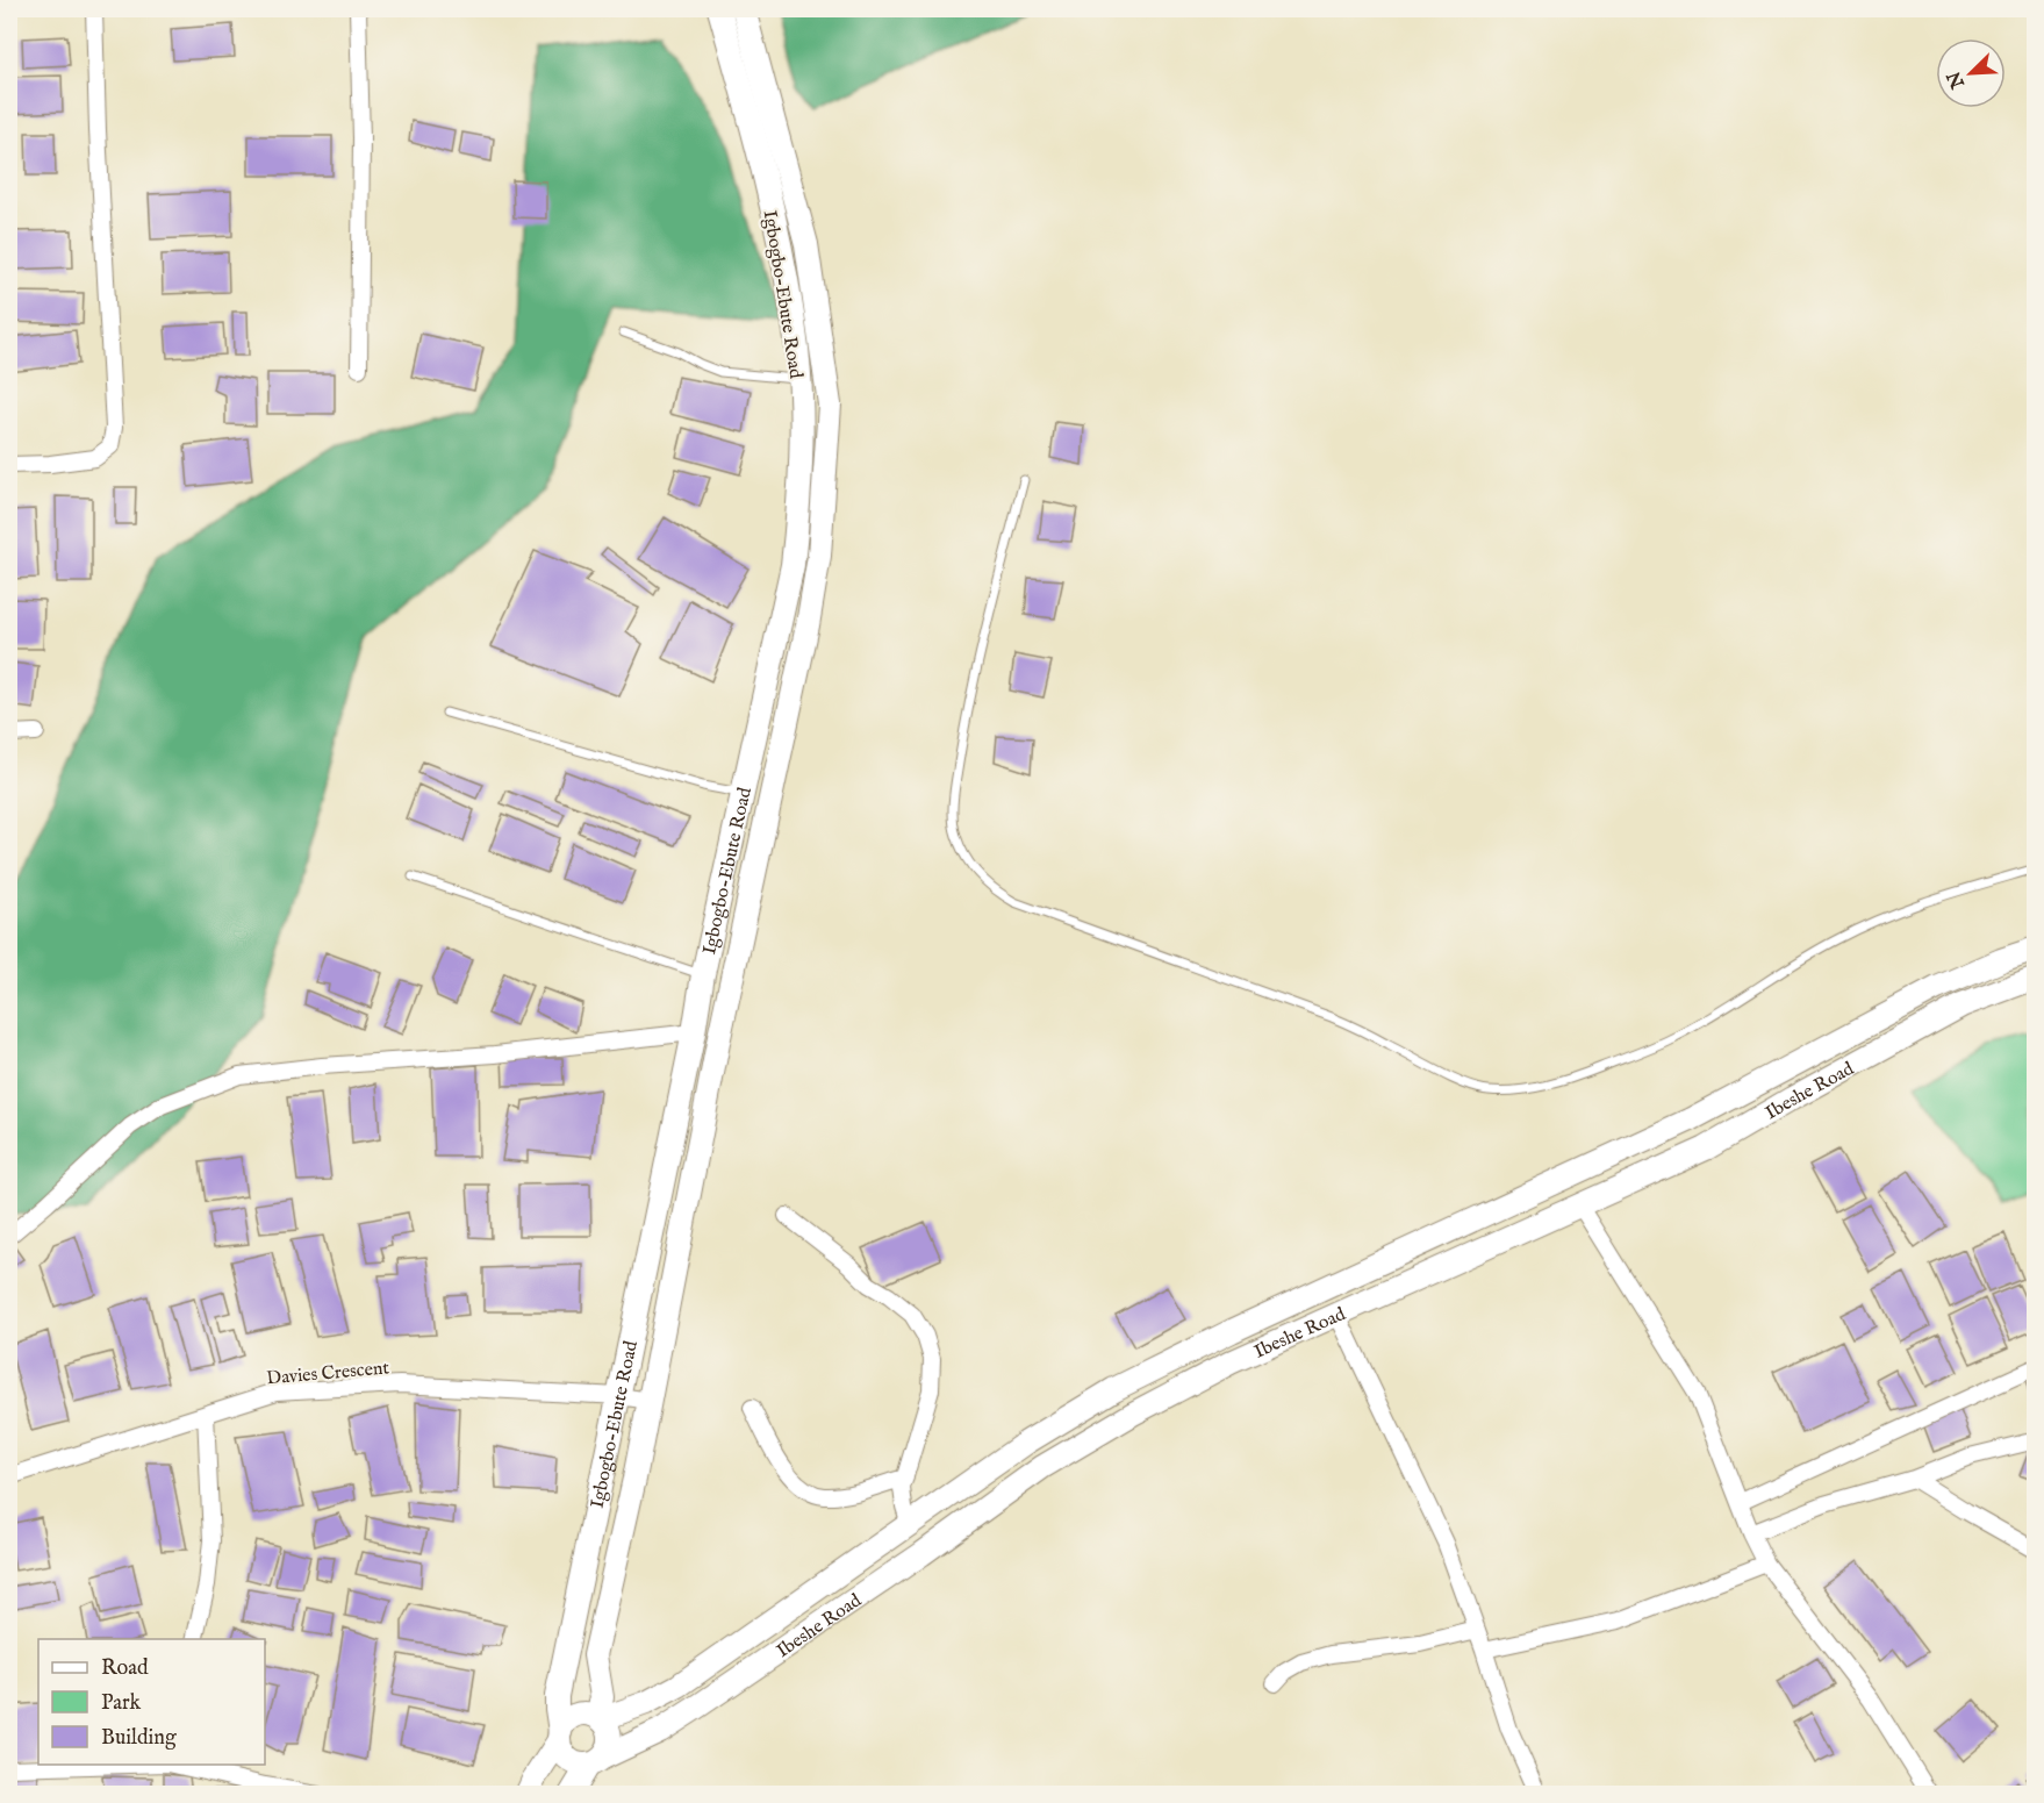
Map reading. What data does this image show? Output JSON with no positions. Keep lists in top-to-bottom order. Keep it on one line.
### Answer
{"streets":{"main road":["Igbogbo-Ebute Road","Ibeshe Road"],"street":["Davies Crescent"]},"crossings":[["Igbogbo-Ebute Road","Ibeshe Road"],["Igbogbo-Ebute Road","Davies Crescent"]],"legend":["Road","Park","Building"],"north":"bottom left"}
